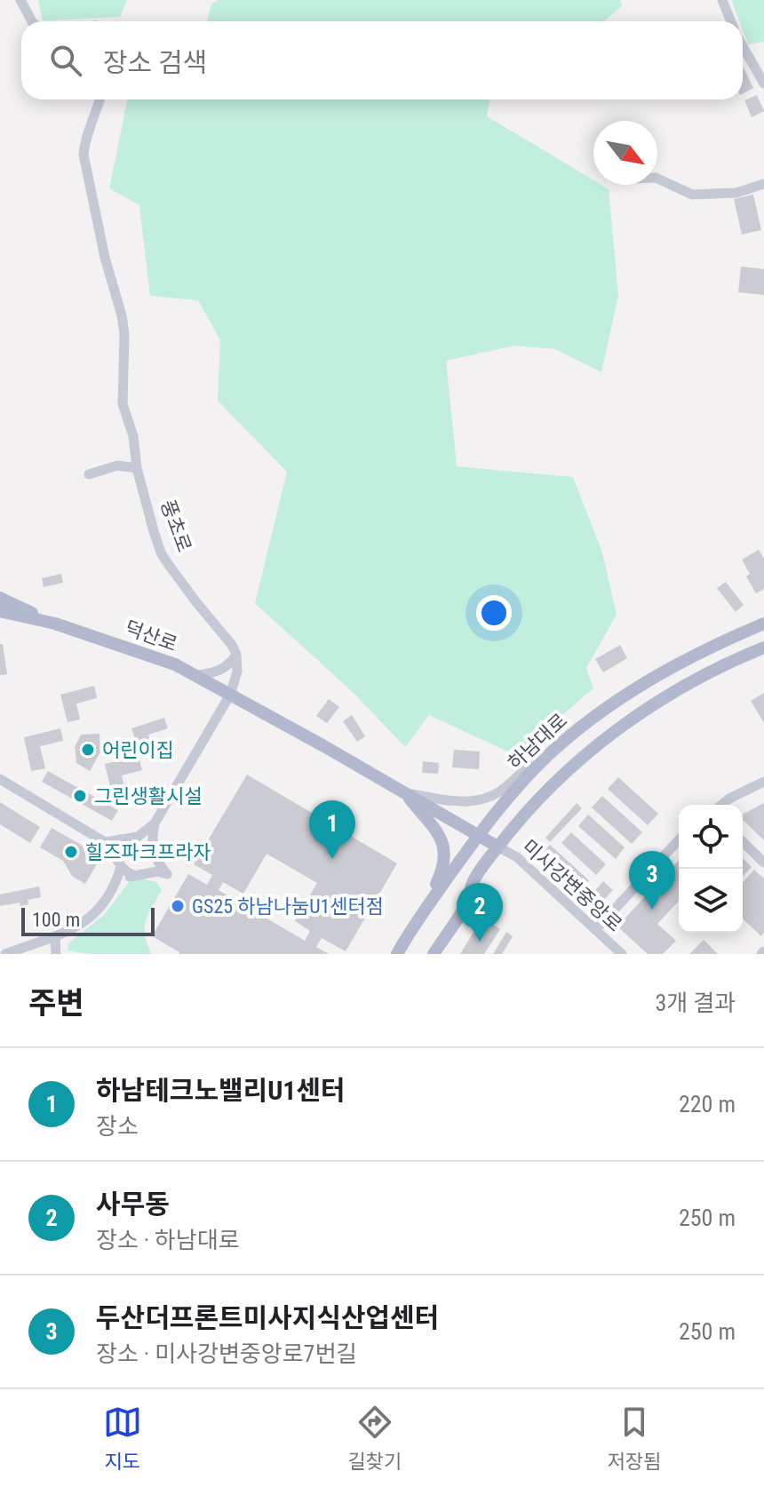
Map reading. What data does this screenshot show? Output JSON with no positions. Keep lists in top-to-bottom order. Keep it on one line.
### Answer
{"streets":{"main road":["덕산로","하남대로"],"street":["풍초로","미사강변중앙로"]},"places":["어린이집","그린생활시설","힐즈파크프라자","GS25 하남나눔U1센터점"],"scale_bar":"100 m","north":"bottom right","page":{"search":"장소 검색","pins":["1","3","2"],"scale":"100 m","heading":["주변","3개 결과"],"list":[{"mark":"1","name":"하남테크노밸리U1센터","note":"장소","value":"220 m"},{"mark":"2","name":"사무동","note":"장소 · 하남대로","value":"250 m"},{"mark":"3","name":"두산더프론트미사지식산업센터","note":"장소 · 미사강변중앙로7번길","value":"250 m"}],"nav":["지도","길찾기","저장됨"]}}
